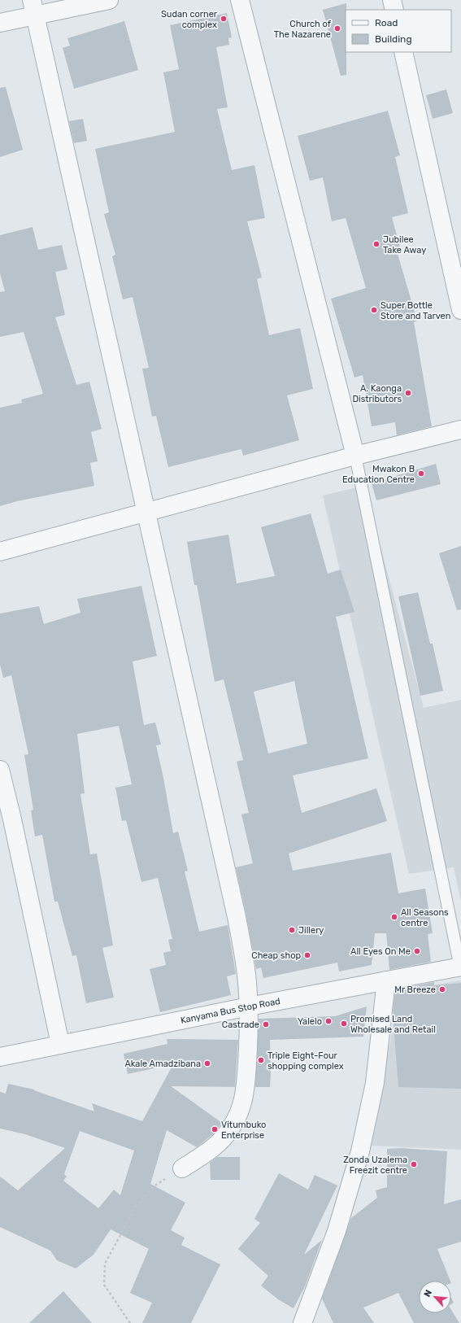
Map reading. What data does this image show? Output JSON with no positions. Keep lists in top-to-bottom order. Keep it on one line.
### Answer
{"streets":{"street":["Kanyama Bus Stop Road"]},"places":["Sudan corner complex","Church of The Nazarene","Jubilee Take Away","Super Bottle Store and Tarven","A. Kaonga Distributors","Mwakon B Education Centre","All Seasons centre","Jillery","All Eyes On Me","Cheap shop","Mr Breeze","Yalelo","Promised Land Wholesale and Retail","Castrade","Triple Eight-Four shopping complex","Akale Amadzibana","Vitumbuko Enterprise","Zonda Uzalema Freezit centre"],"legend":["Road","Building"],"north":"top left"}
